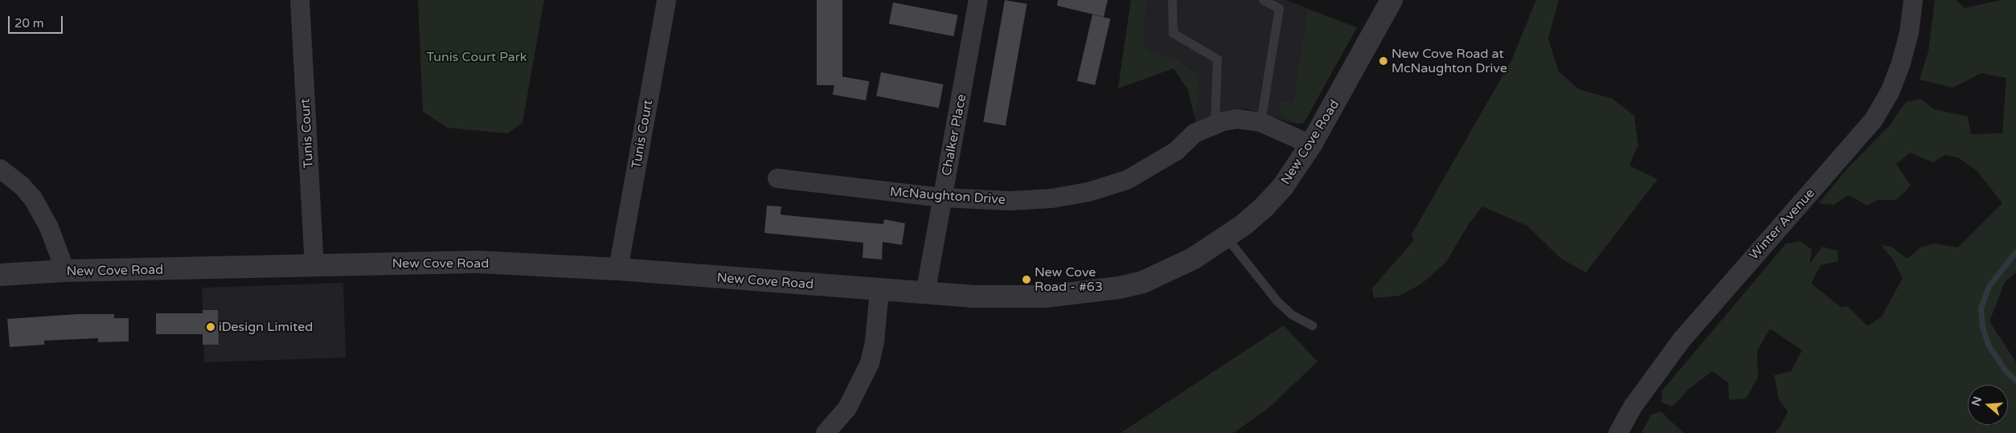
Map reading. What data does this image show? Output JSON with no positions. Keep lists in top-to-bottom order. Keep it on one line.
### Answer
{"streets":{"street":["Tunis Court","Chalker Place","New Cove Road","McNaughton Drive","Winter Avenue"]},"crossings":[["Tunis Court","New Cove Road"],["Chalker Place","New Cove Road"],["Chalker Place","McNaughton Drive"],["New Cove Road","McNaughton Drive"]],"parks":["Tunis Court Park"],"places":["New Cove Road at McNaughton Drive","New Cove Road - #63","iDesign Limited"],"scale_bar":"20 m","north":"left"}
